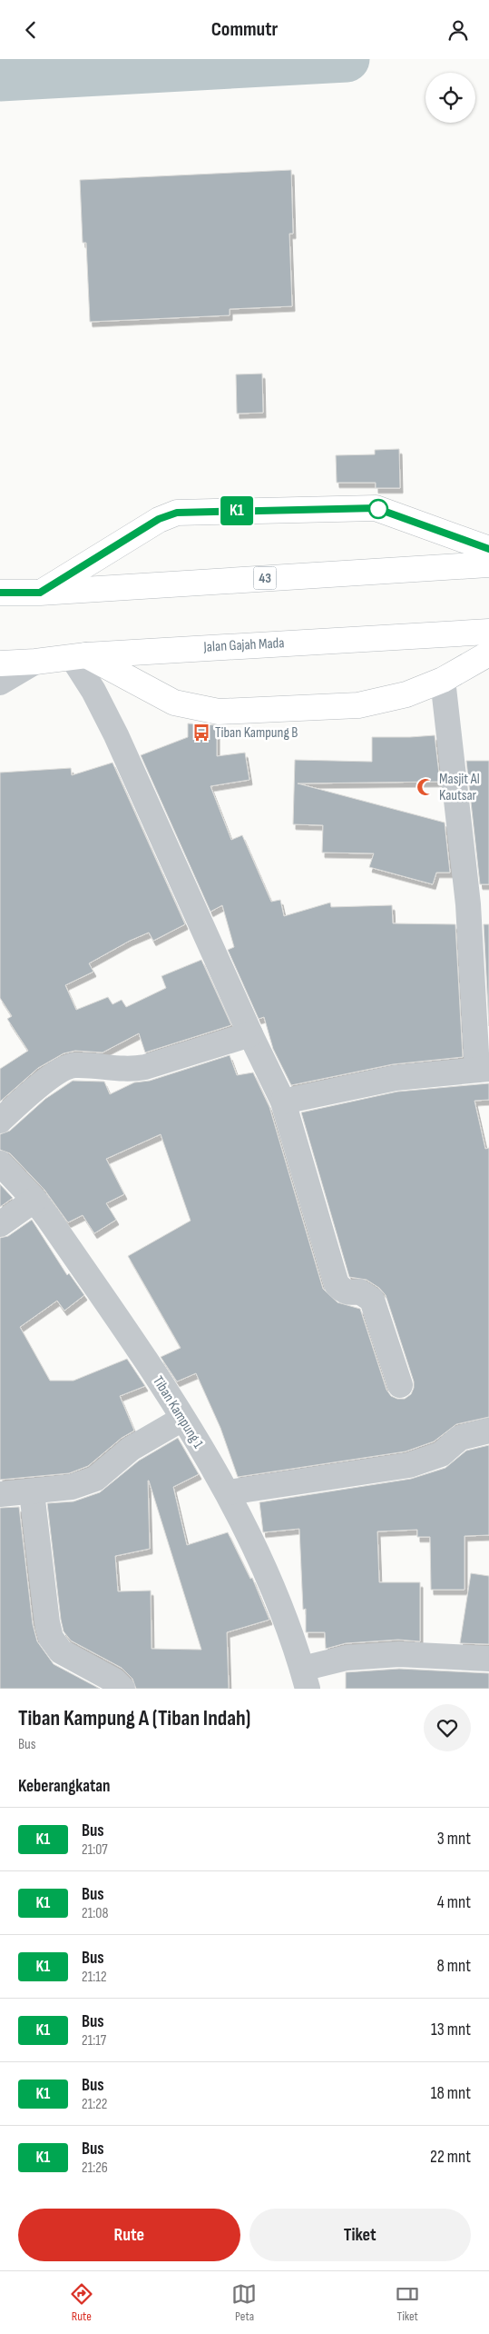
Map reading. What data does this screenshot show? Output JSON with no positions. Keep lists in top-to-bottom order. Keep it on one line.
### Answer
{"streets":{"highway":["43","Jalan Gajah Mada"],"street":["Tiban Kampung 1"]},"places":{"bus stop":["Tiban Kampung B"],"mosque":["Masjit Al Kautsar"]},"lines":["bus line K1"],"page":{"header":"Commutr","on_map":"K1","heading":[["Tiban Kampung A (Tiban Indah)","Bus"],"Keberangkatan"],"list":[{"mark":"K1","name":"Bus","note":"21:07","value":"3 mnt"},{"mark":"K1","name":"Bus","note":"21:08","value":"4 mnt"},{"mark":"K1","name":"Bus","note":"21:12","value":"8 mnt"},{"mark":"K1","name":"Bus","note":"21:17","value":"13 mnt"},{"mark":"K1","name":"Bus","note":"21:22","value":"18 mnt"},{"mark":"K1","name":"Bus","note":"21:26","value":"22 mnt"}],"buttons":["Rute","Tiket"],"tabs":["Rute","Peta","Tiket"]}}
